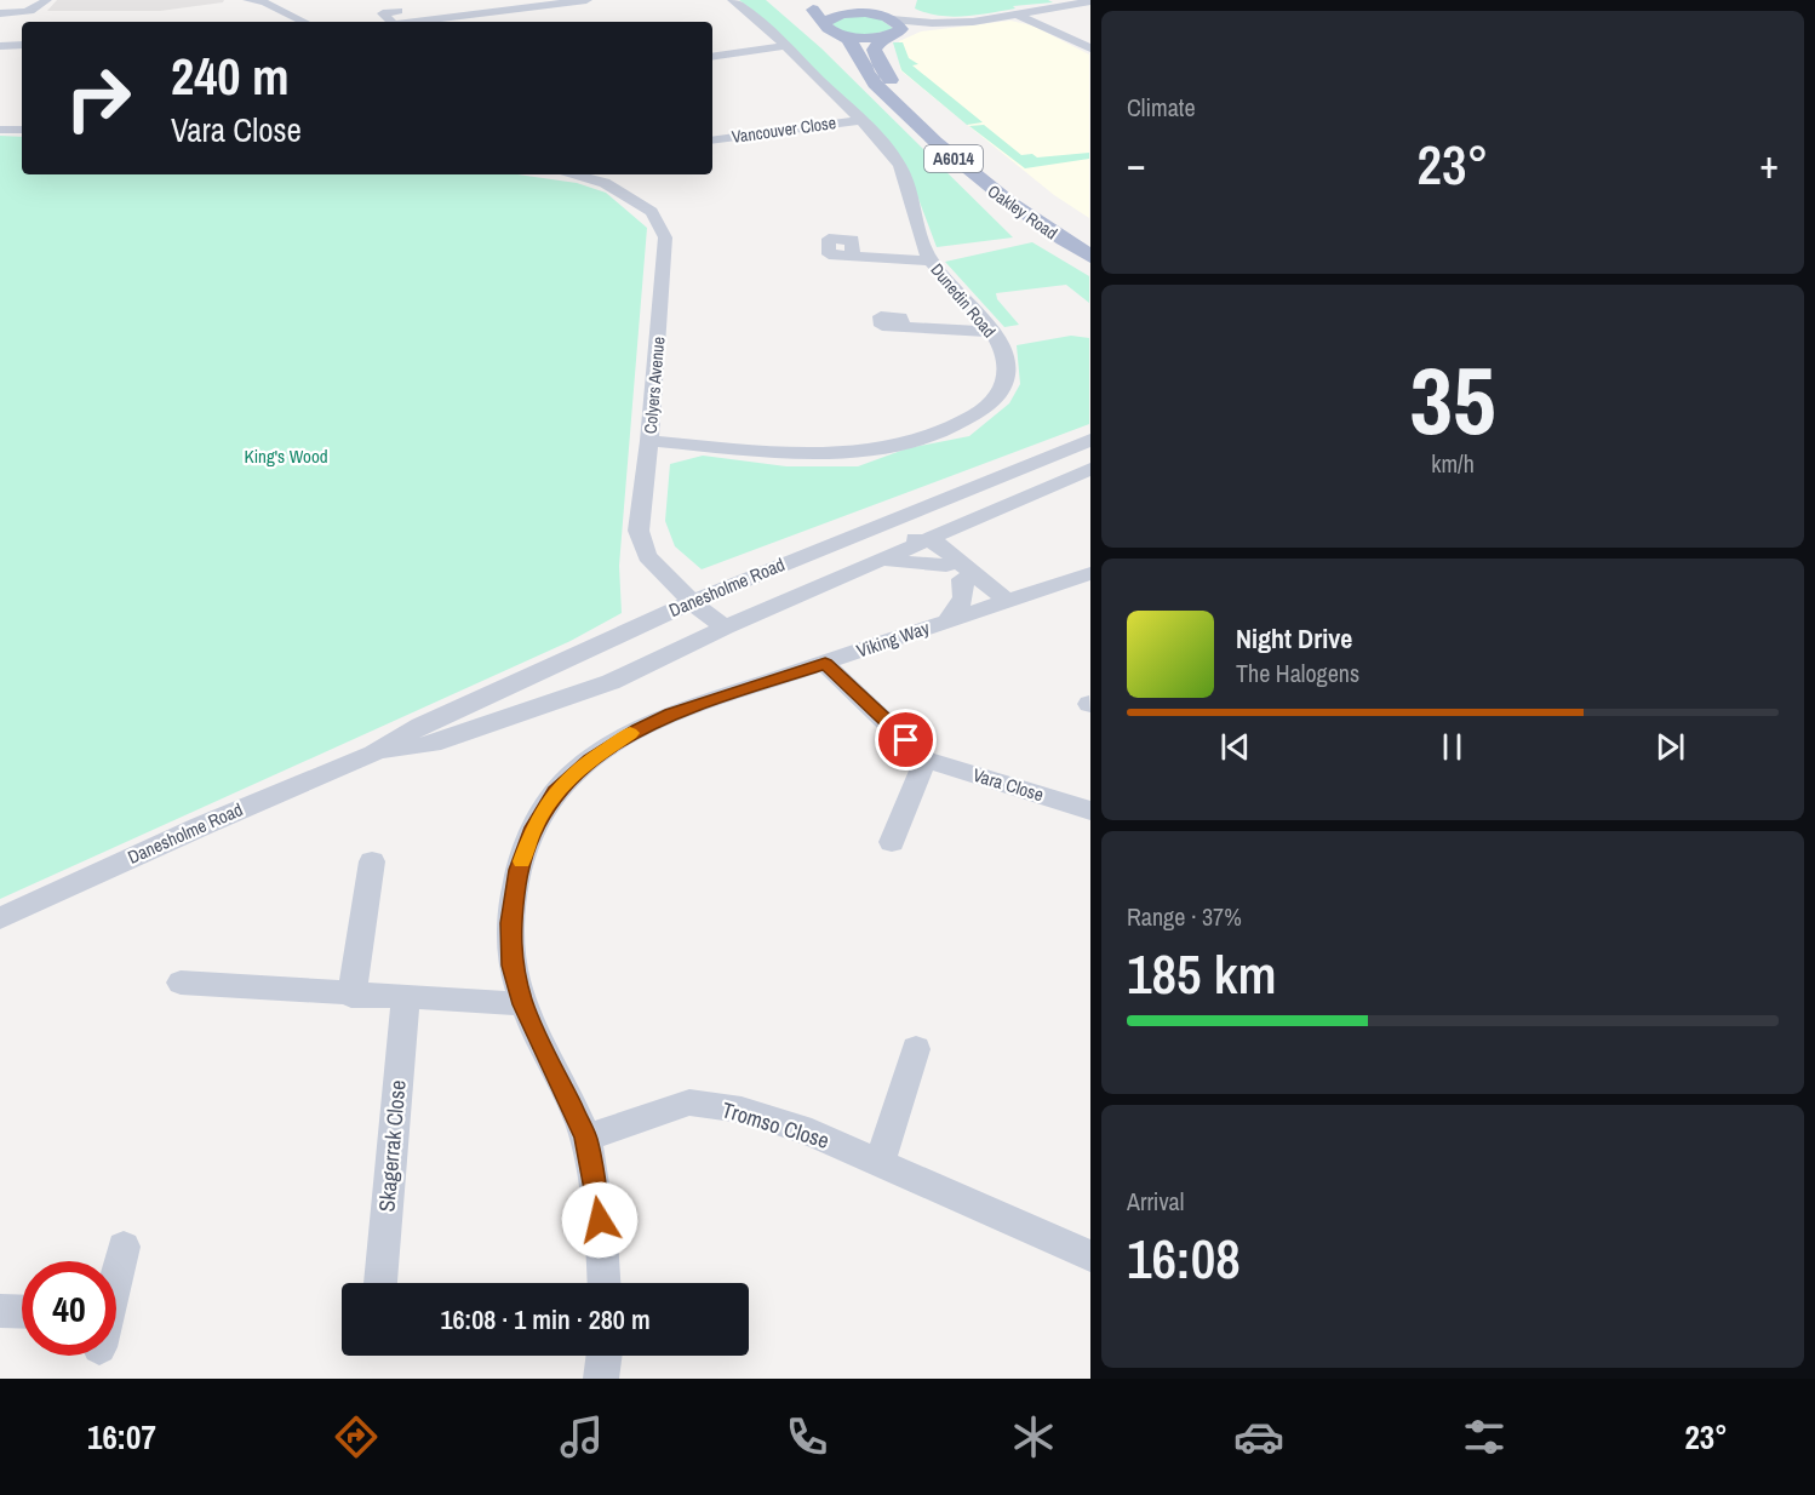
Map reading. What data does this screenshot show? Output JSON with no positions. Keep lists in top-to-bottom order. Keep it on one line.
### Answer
{"streets":{"main road":["A6014","Oakley Road"],"street":["Vancouver Close","Dunedin Road","Colyers Avenue","Danesholme Road","Viking Way","Vara Close","Tromso Close","Skagerrak Close"]},"crossings":[["Vancouver Close","Dunedin Road"],["Dunedin Road","Colyers Avenue"],["Colyers Avenue","Danesholme Road"],["Viking Way","Vara Close"],["Viking Way","Tromso Close"]],"parks":["King's Wood"],"page":{"tile":["Climate",["35","km/h"],["Range · 37%","185 km"],["Arrival","16:08"]],"turn":["240 m","Vara Close"],"heat":["−","23°","+"],"song":["Night Drive","The Halogens"],"limit":"40","trip":"16:08 · 1 min · 280 m","tabs":["16:07","23°"]}}
